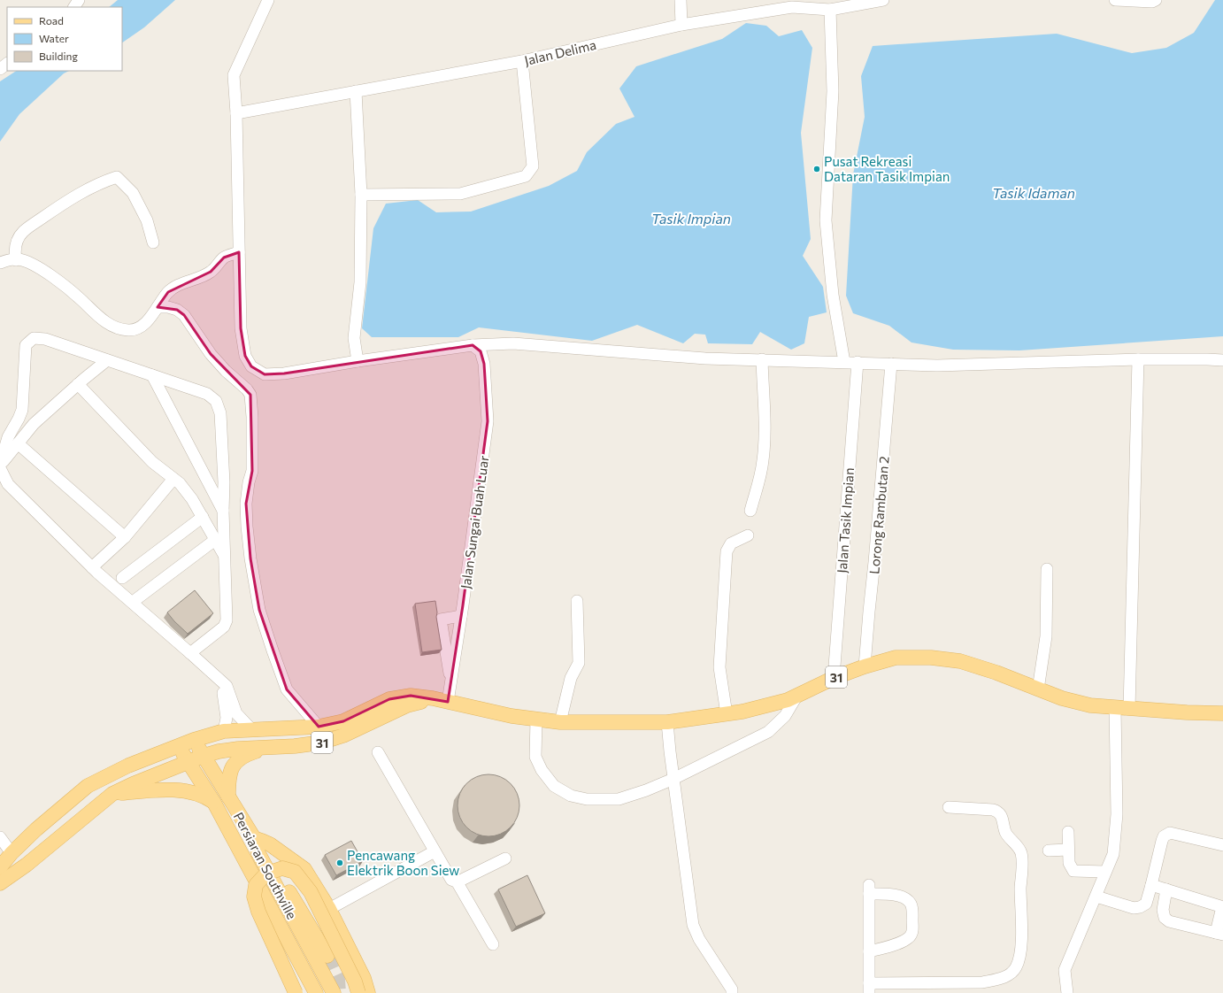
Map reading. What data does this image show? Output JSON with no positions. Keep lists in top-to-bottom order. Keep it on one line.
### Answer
{"streets":{"main road":["31","Persiaran Southville"],"street":["Jalan Delima","Lorong Rambutan 2","Jalan Tasik Impian","Jalan Sungai Buah Luar"]},"crossings":[["Lorong Rambutan 2","31"],["Jalan Tasik Impian","31"],["Jalan Sungai Buah Luar","31"],["31","Persiaran Southville"]],"water":["Tasik Idaman","Tasik Impian"],"places":["Pusat Rekreasi Dataran Tasik Impian","Pencawang Elektrik Boon Siew"],"legend":["Road","Water","Building"]}
